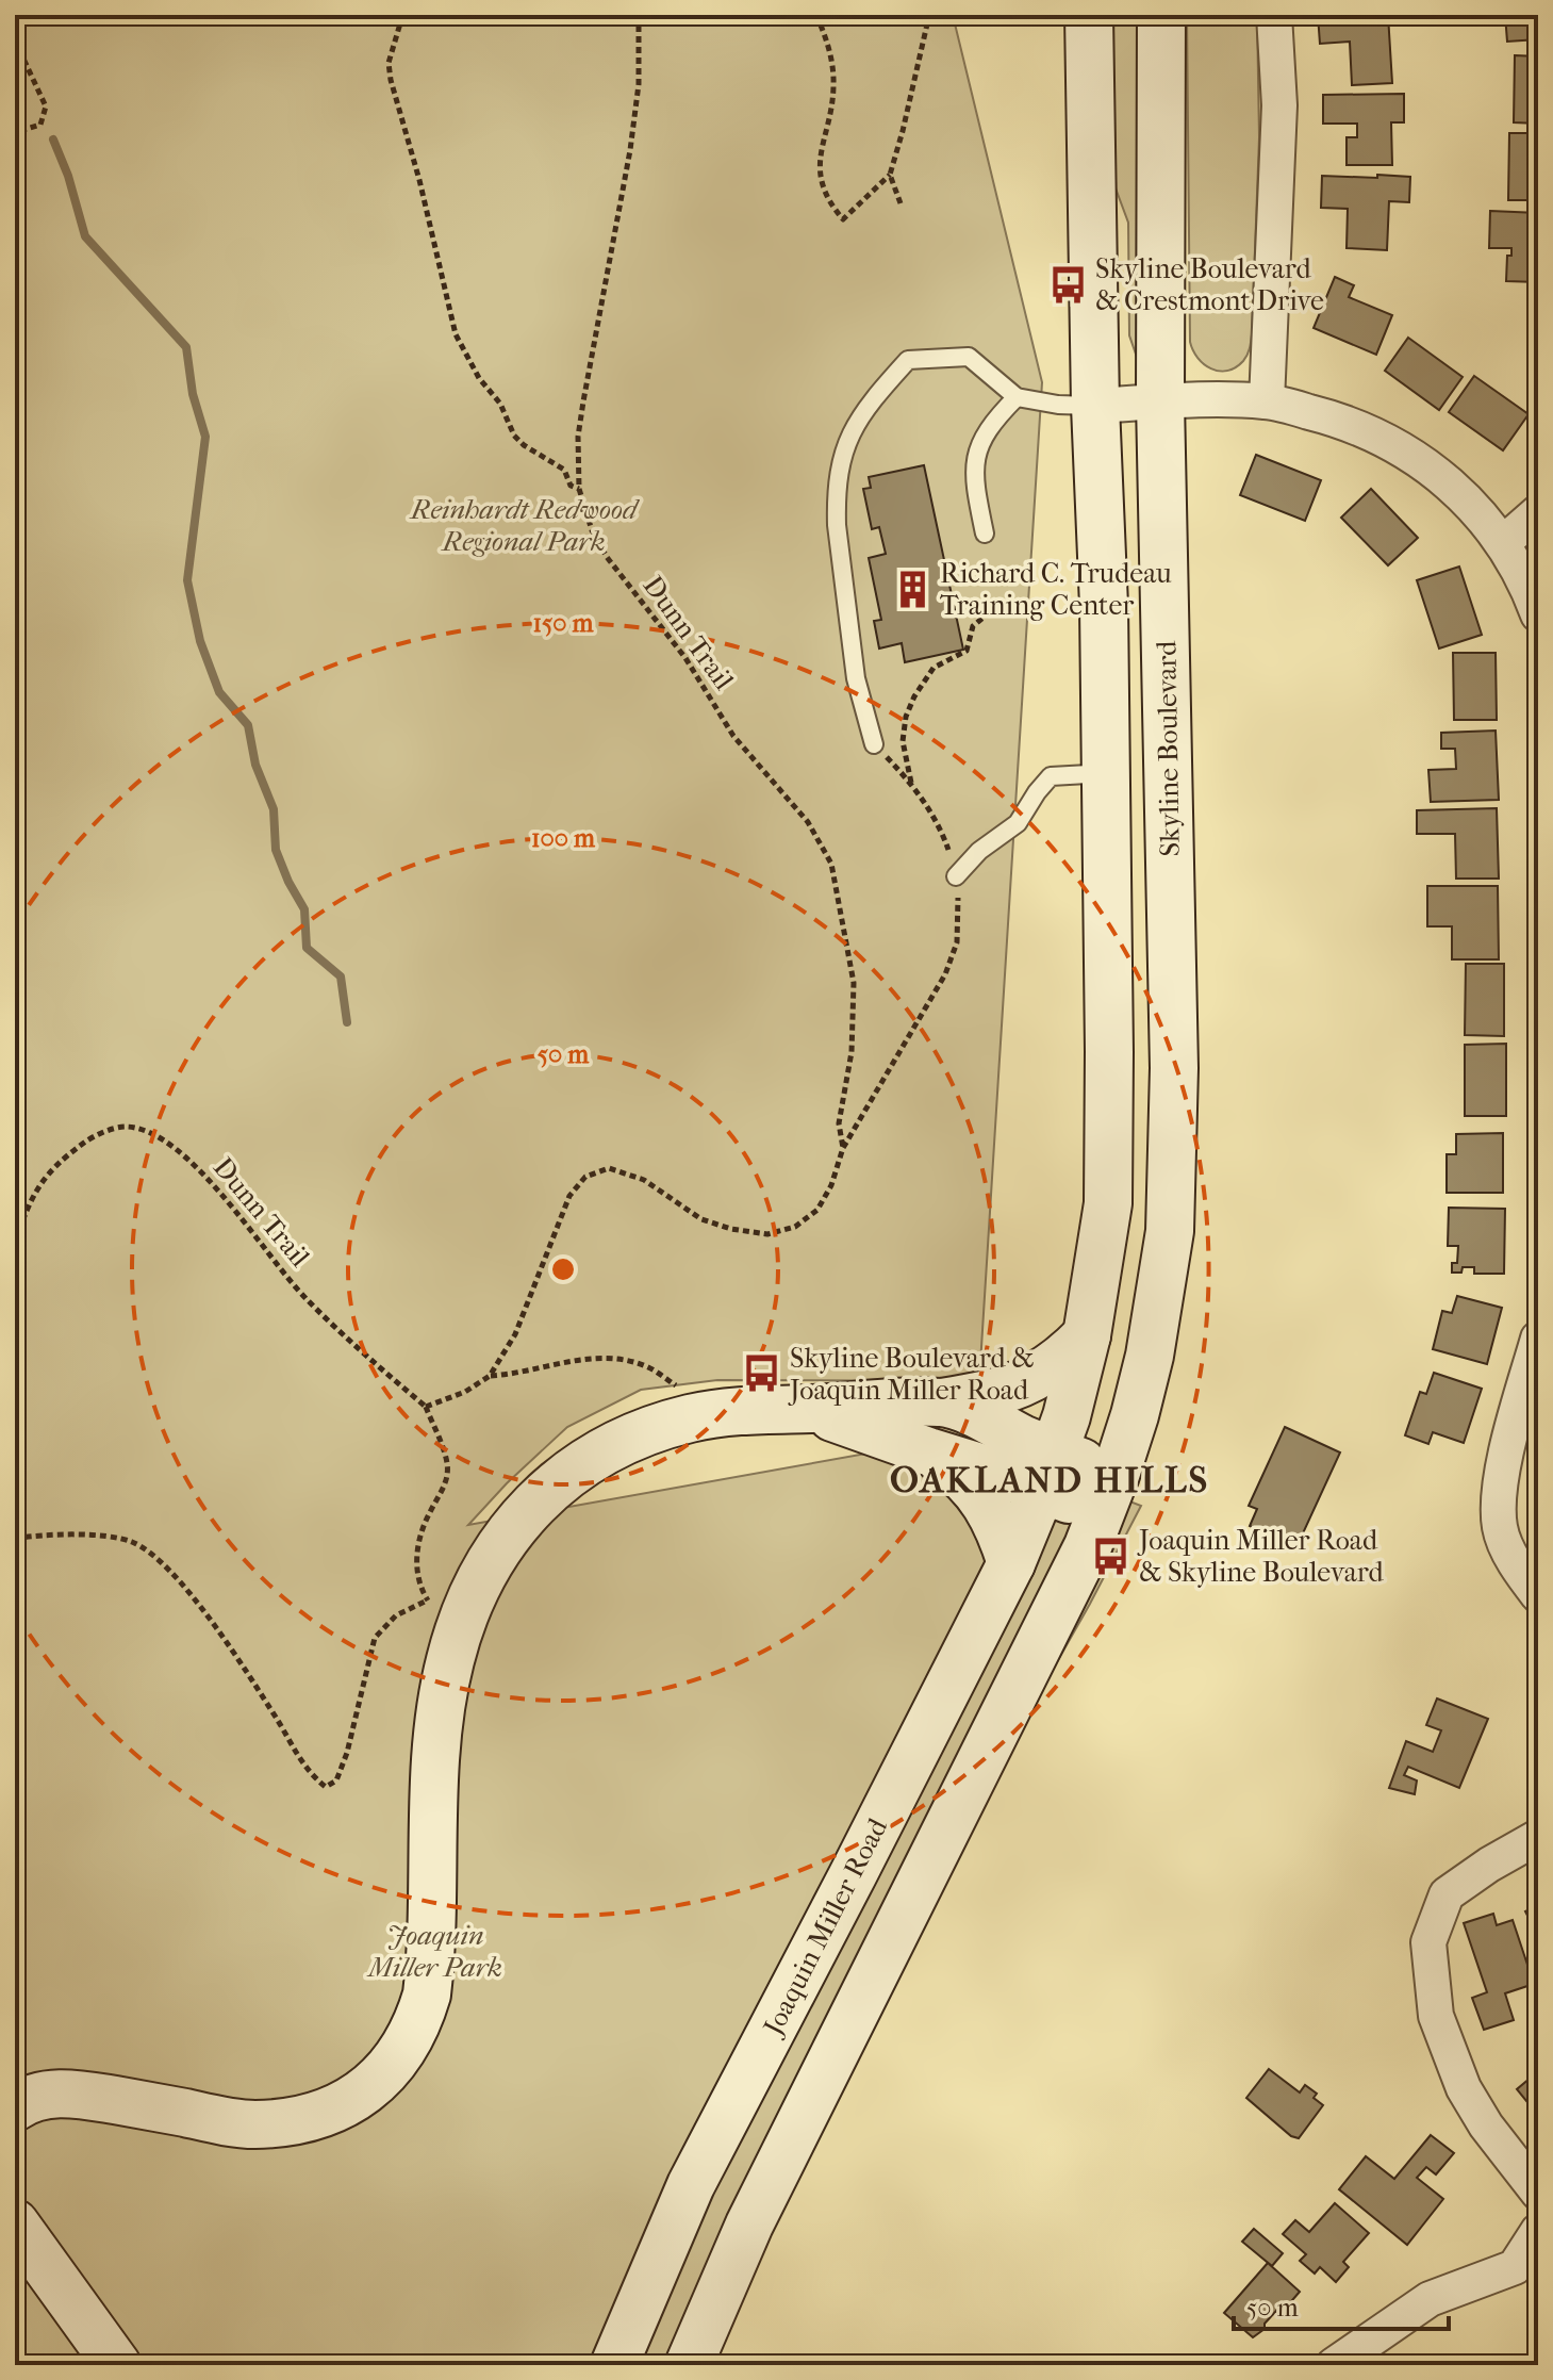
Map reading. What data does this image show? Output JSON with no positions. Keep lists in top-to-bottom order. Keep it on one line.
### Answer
{"streets":{"main road":["Skyline Boulevard","Joaquin Miller Road"],"path":["Dunn Trail"]},"districts":["OAKLAND HILLS"],"parks":["Reinhardt Redwood Regional Park","Joaquin Miller Park"],"places":{"bus stop":["Skyline Boulevard & Crestmont Drive","Skyline Boulevard & Joaquin Miller Road","Joaquin Miller Road & Skyline Boulevard"],"building":["Richard C. Trudeau Training Center"]},"scale_bar":"50 m","rings":["150 m","100 m","50 m"]}
